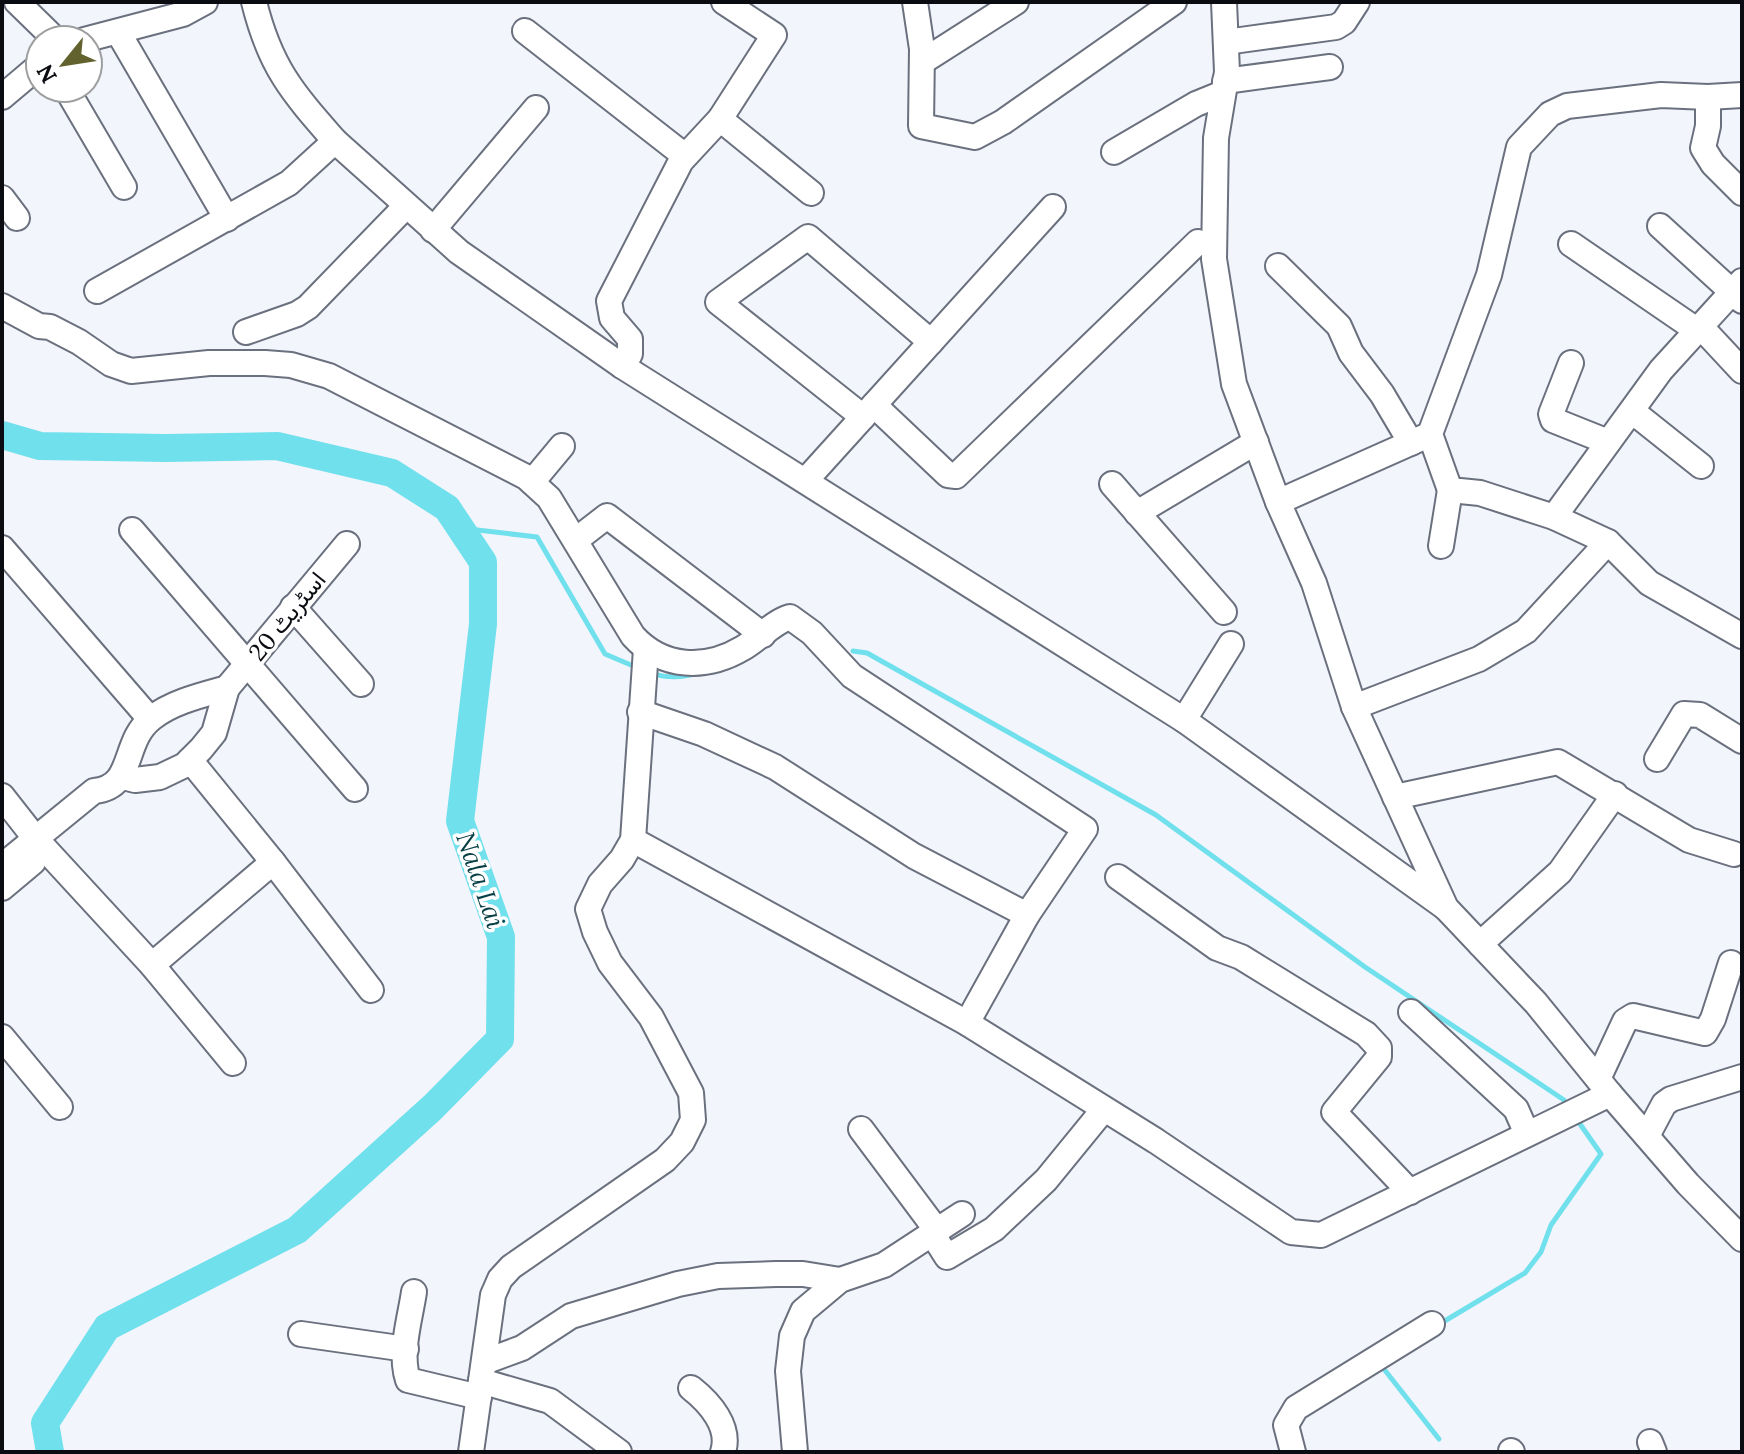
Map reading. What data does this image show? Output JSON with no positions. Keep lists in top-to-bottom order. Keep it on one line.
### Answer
{"streets":{"street":["اسٹریٹ 20"]},"water":["Nala Lai"],"north":"bottom left"}
